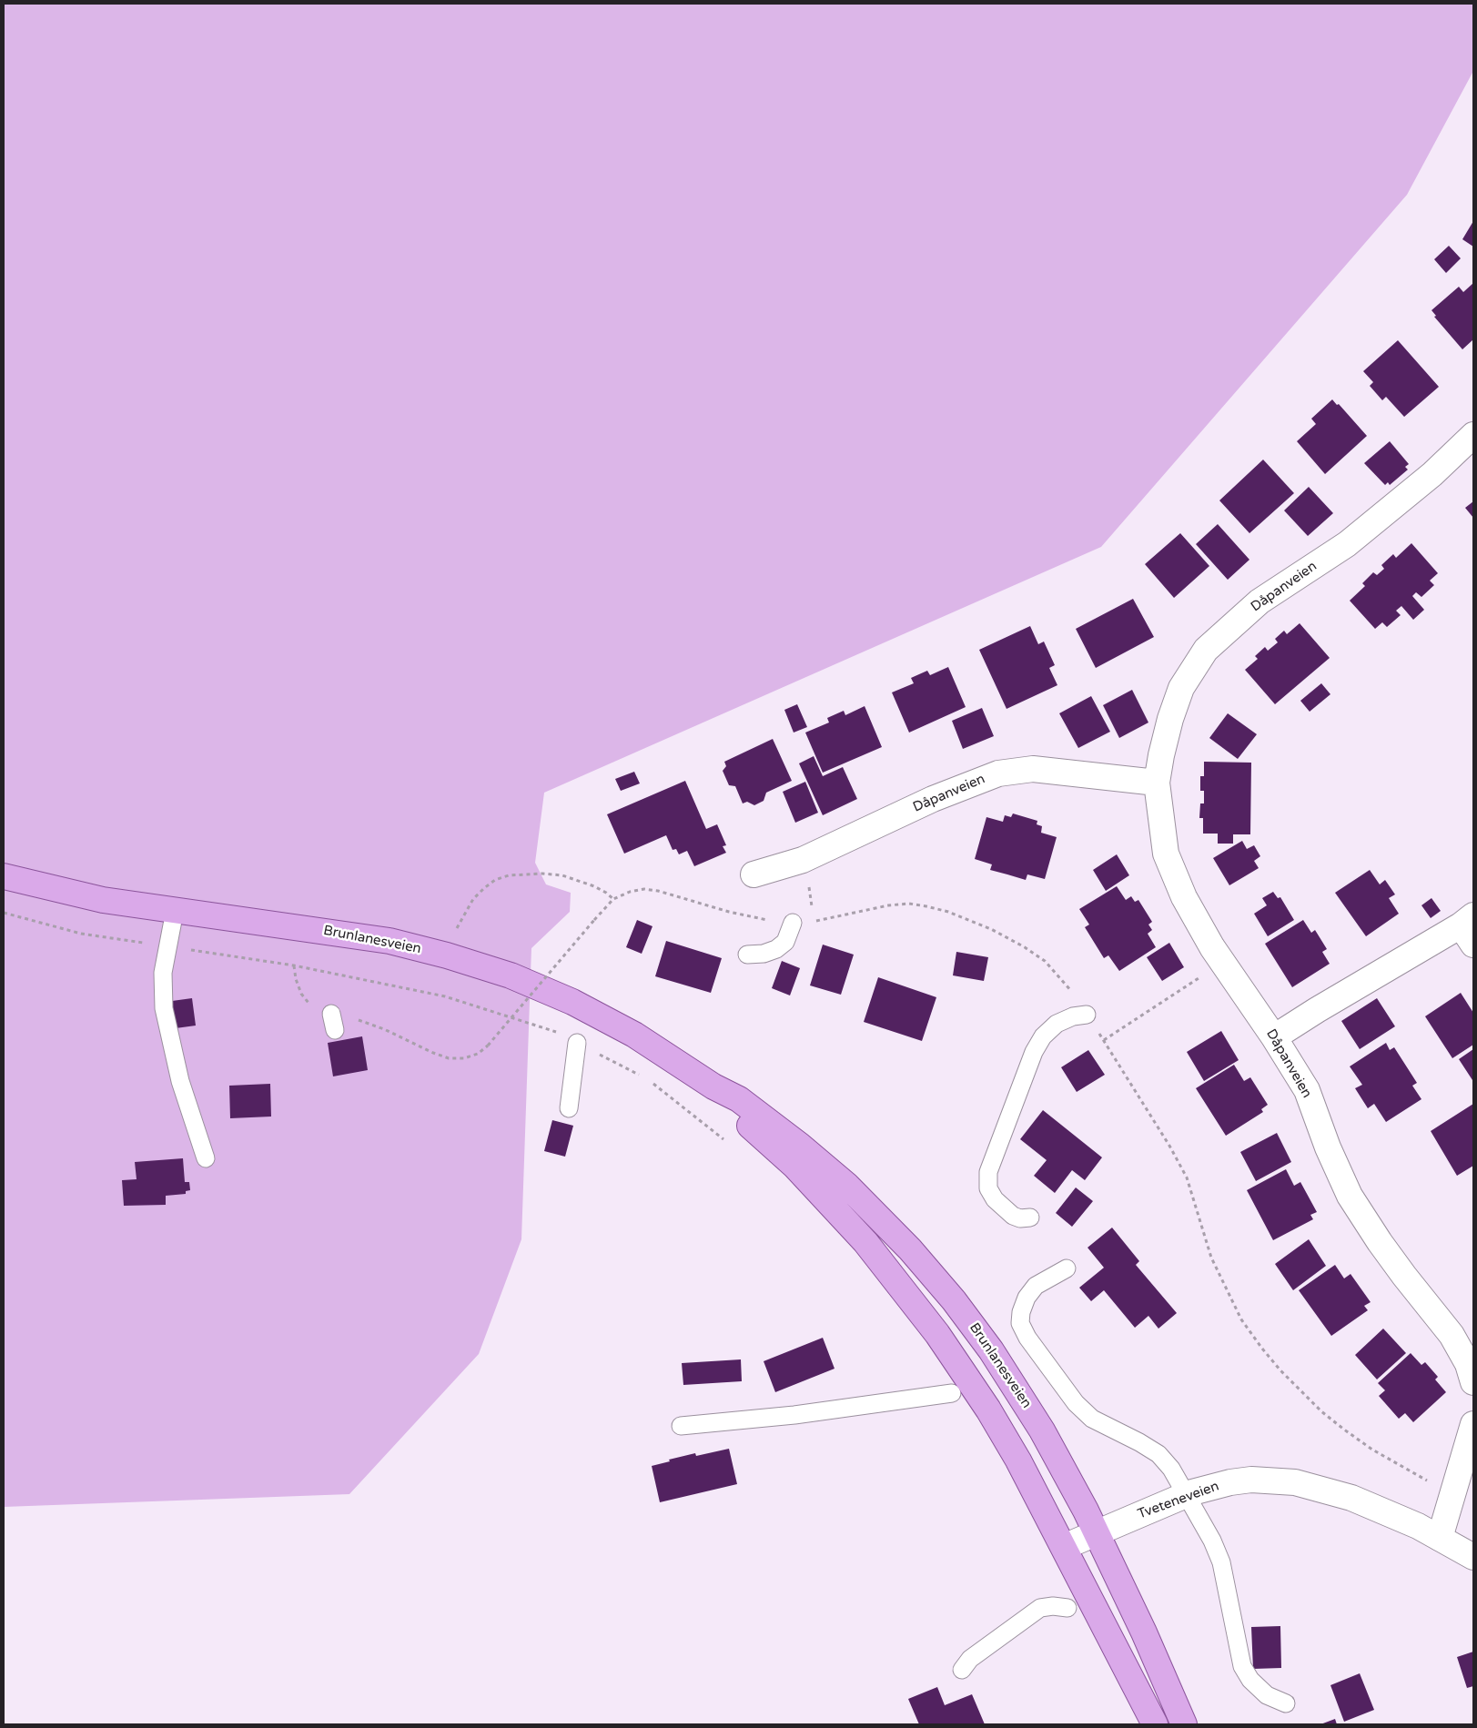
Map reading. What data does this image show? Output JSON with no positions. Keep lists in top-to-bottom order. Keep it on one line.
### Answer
{"streets":{"main road":["Brunlanesveien"],"street":["Dåpanveien","Tveteneveien"]},"crossings":[["Brunlanesveien","Tveteneveien"]]}
